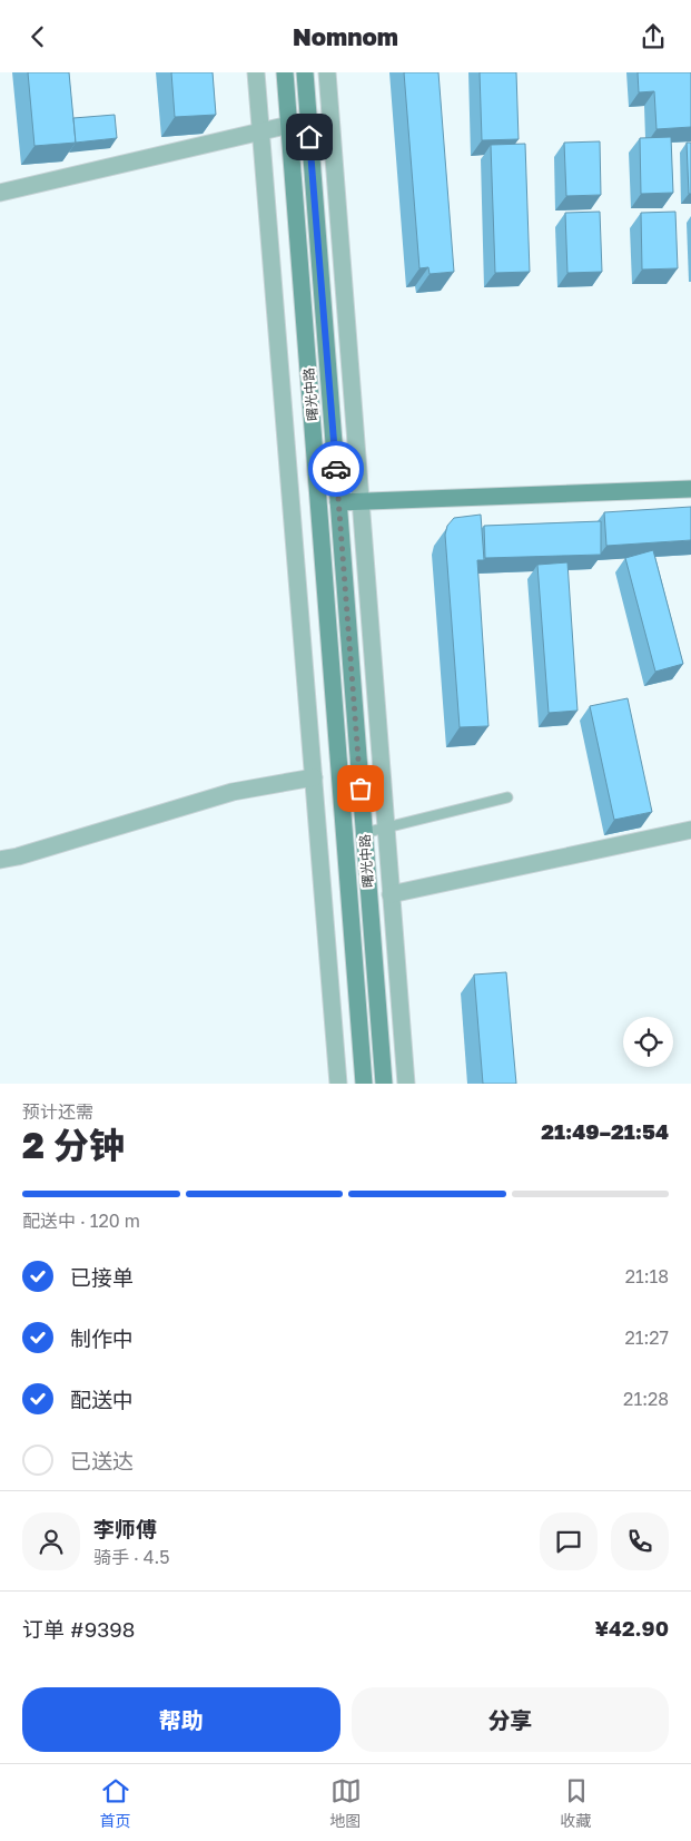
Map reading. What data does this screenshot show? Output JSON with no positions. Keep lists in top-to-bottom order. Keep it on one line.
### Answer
{"streets":{"main road":["曙光中路"]},"page":{"header":"Nomnom","heading":["2 分钟","预计还需","21:49–21:54"],"panel":["李师傅","骑手 · 4.5","订单 #9398","¥42.90"],"bar":"配送中 · 120 m","list":[["已接单","21:18"],["制作中","21:27"],["配送中","21:28"],"已送达"],"buttons":["帮助","分享"],"tabs":["首页","地图","收藏"]}}
